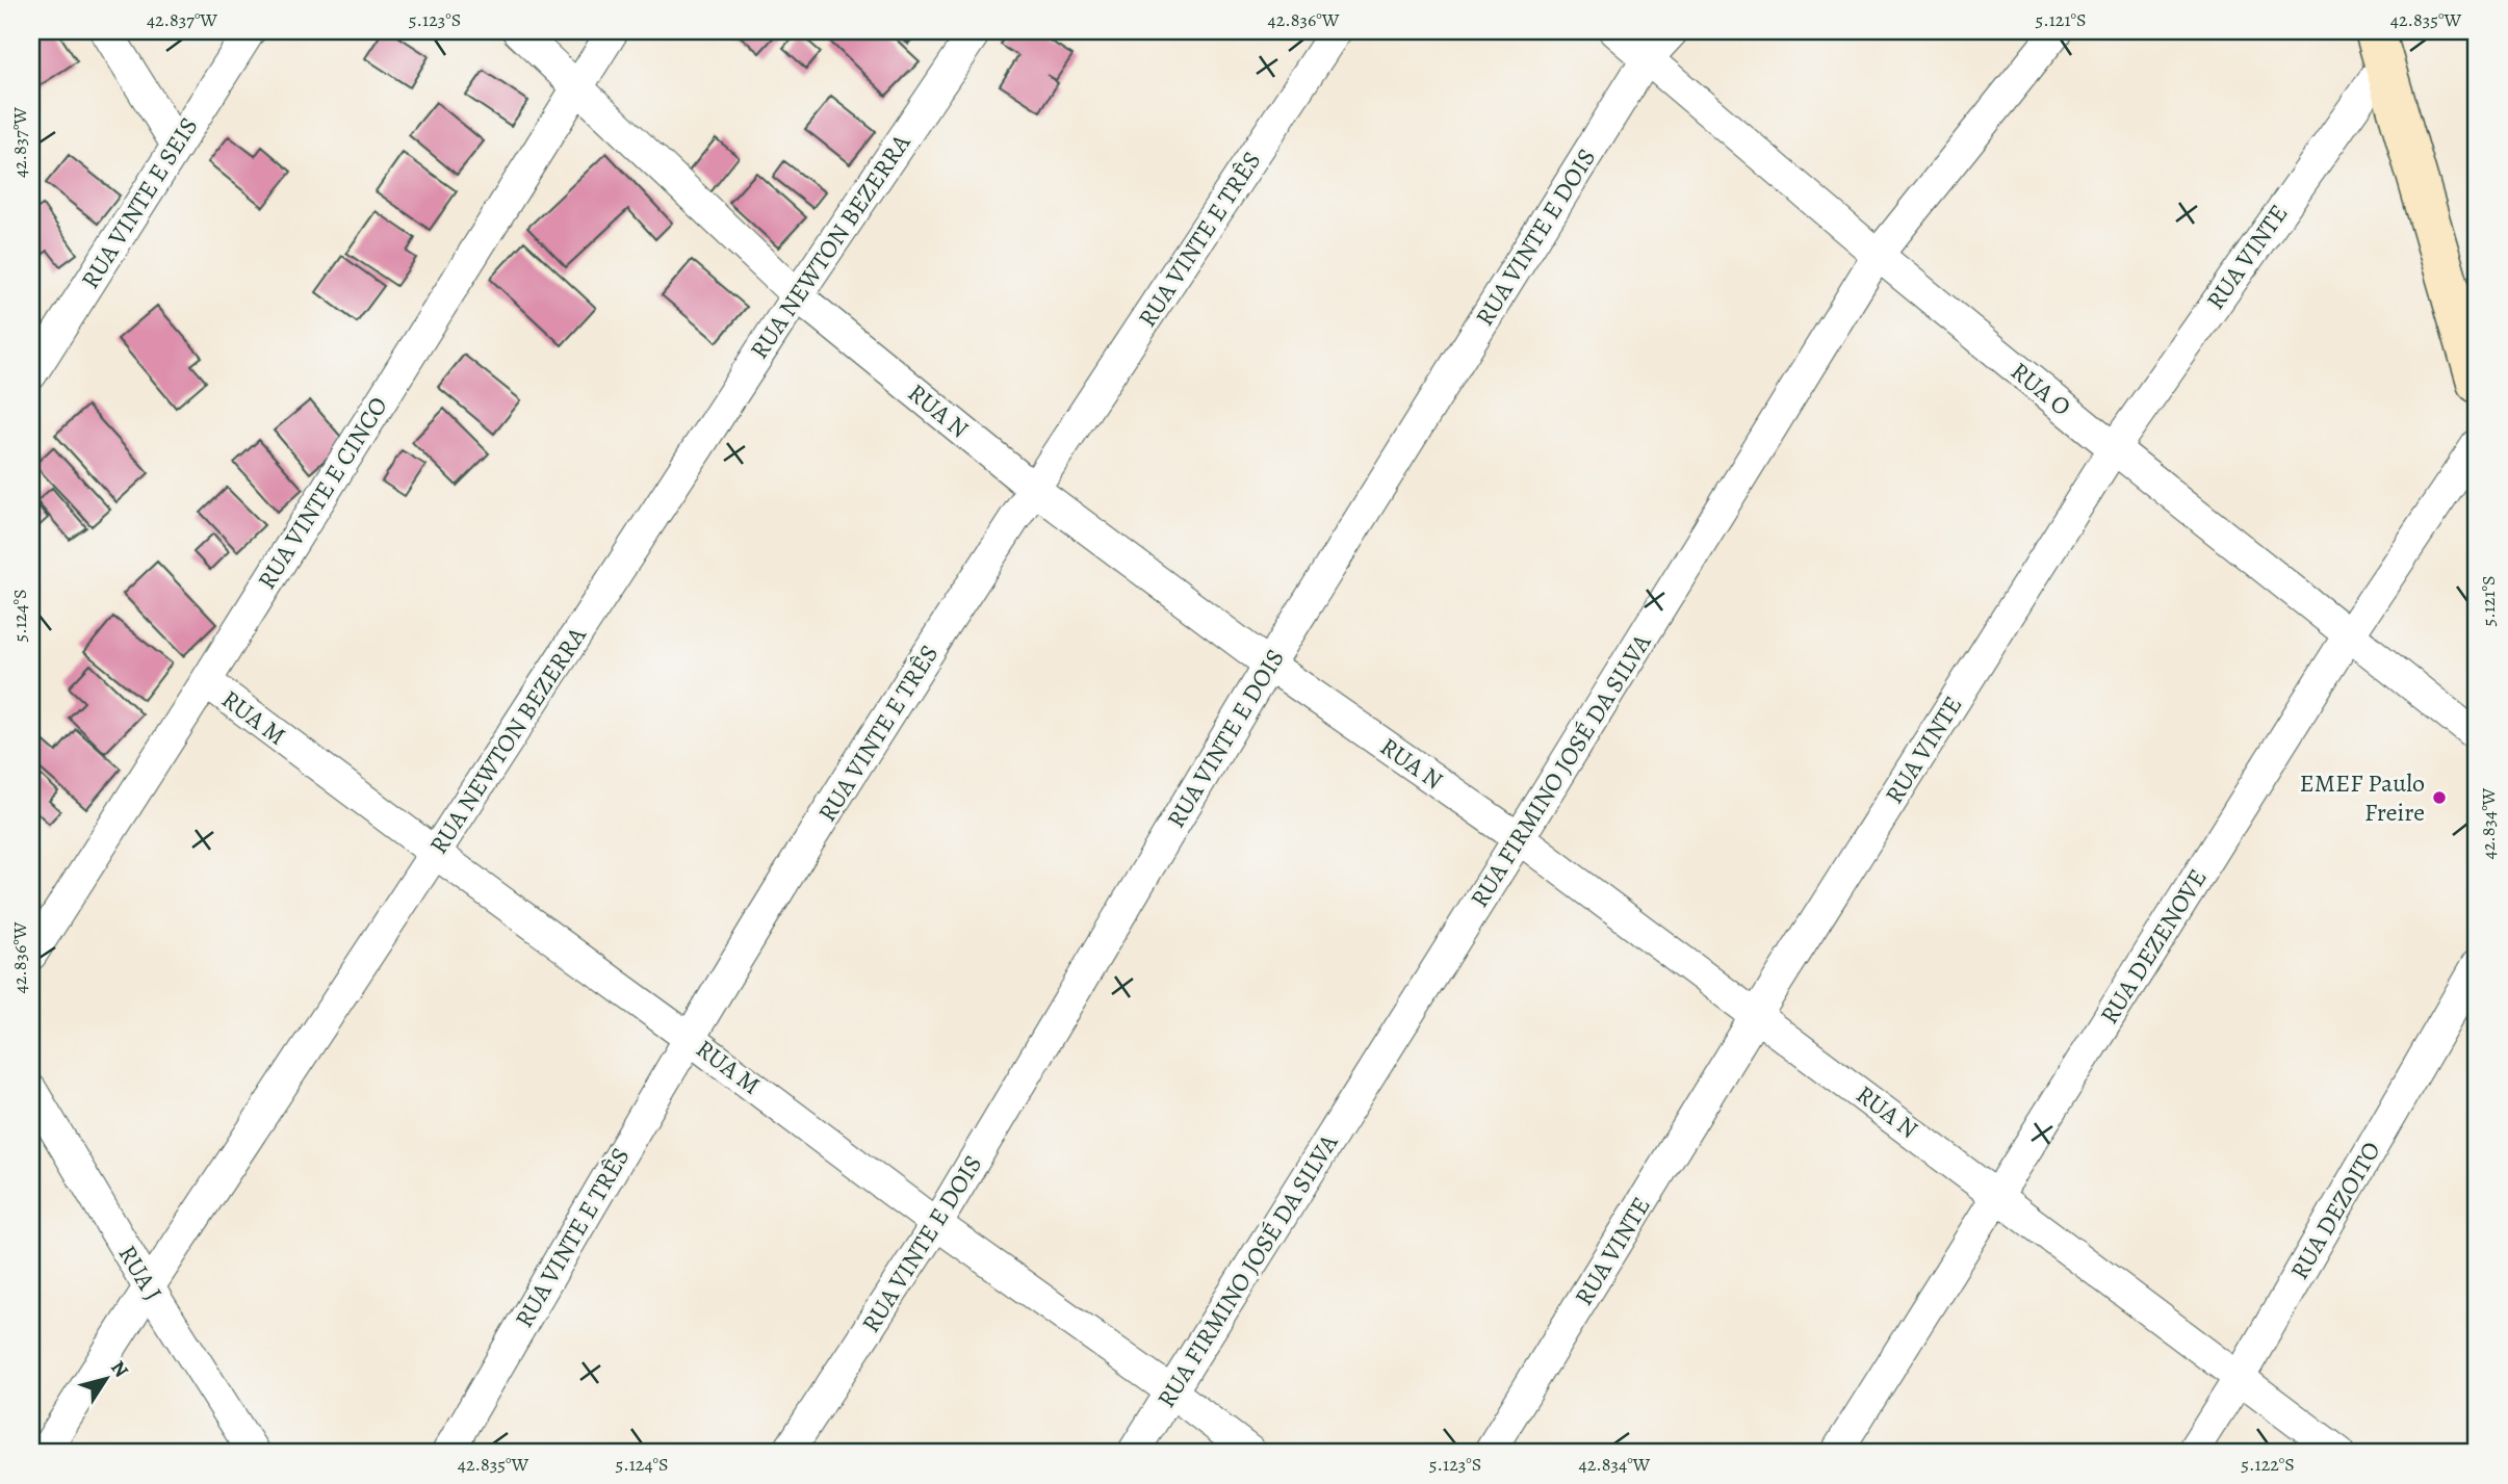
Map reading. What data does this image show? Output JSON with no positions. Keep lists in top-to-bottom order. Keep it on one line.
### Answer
{"streets":{"street":["RUA VINTE E SEIS","RUA VINTE E DOIS","RUA VINTE E TRÊS","RUA NEWTON BEZERRA","RUA VINTE","RUA O","RUA N","RUA VINTE E CINCO","RUA M","RUA FIRMINO JOSÉ DA SILVA","RUA DEZENOVE","RUA DEZOITO","RUA J"]},"crossings":[["RUA VINTE E DOIS","RUA O"],["RUA VINTE E DOIS","RUA N"],["RUA VINTE E DOIS","RUA M"],["RUA VINTE E TRÊS","RUA N"],["RUA VINTE E TRÊS","RUA M"],["RUA NEWTON BEZERRA","RUA N"],["RUA NEWTON BEZERRA","RUA M"],["RUA NEWTON BEZERRA","RUA J"],["RUA VINTE","RUA O"],["RUA VINTE","RUA N"],["RUA O","RUA FIRMINO JOSÉ DA SILVA"],["RUA O","RUA DEZENOVE"],["RUA N","RUA VINTE E CINCO"],["RUA N","RUA FIRMINO JOSÉ DA SILVA"],["RUA N","RUA DEZENOVE"],["RUA N","RUA DEZOITO"],["RUA VINTE E CINCO","RUA M"],["RUA M","RUA FIRMINO JOSÉ DA SILVA"]],"places":["EMEF Paulo Freire"],"north":"top right","coordinates":["42.837°W","5.123°S","42.836°W","5.121°S","42.835°W","5.124°S","42.834°W","5.122°S"]}
